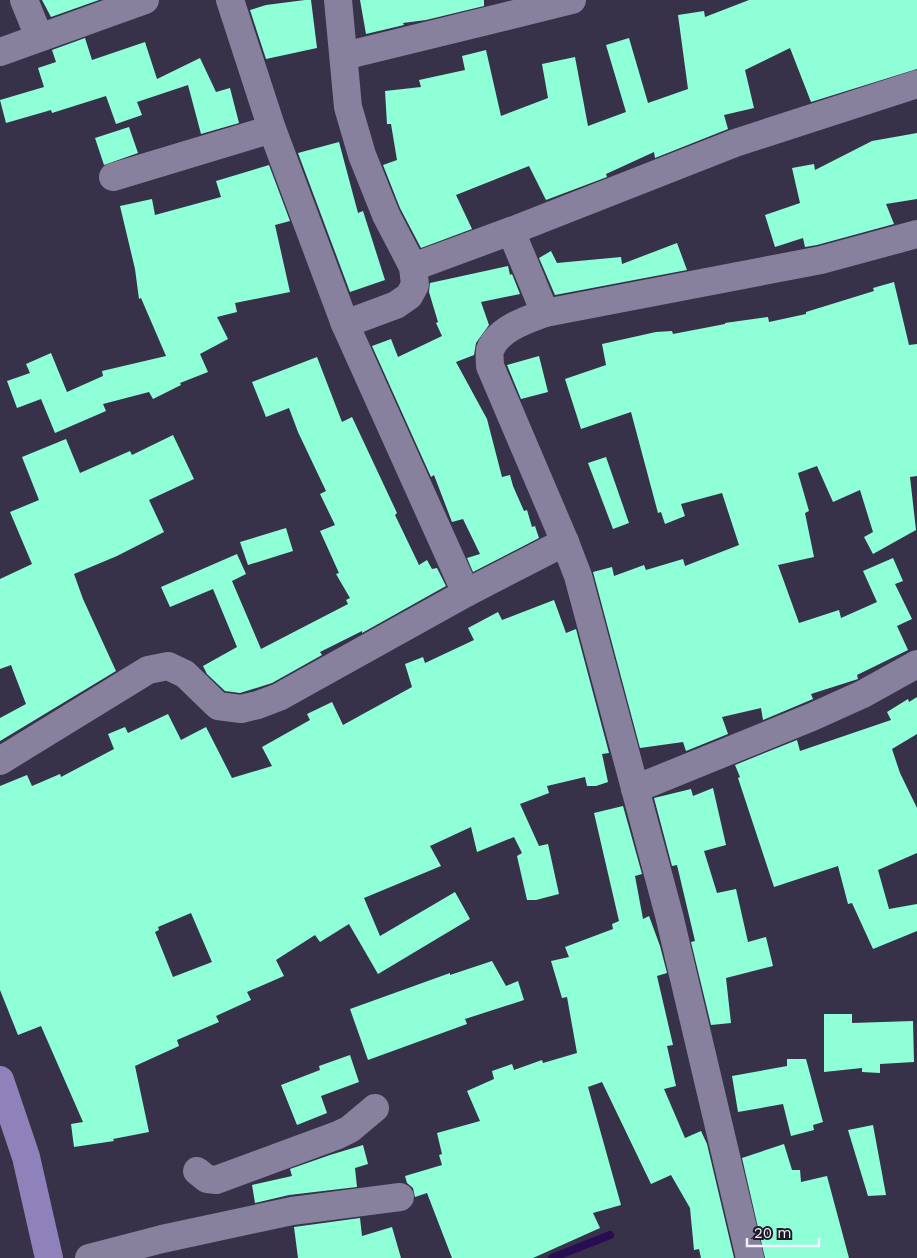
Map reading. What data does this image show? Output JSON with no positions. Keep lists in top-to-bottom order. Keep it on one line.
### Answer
{"scale_bar":"20 m"}
